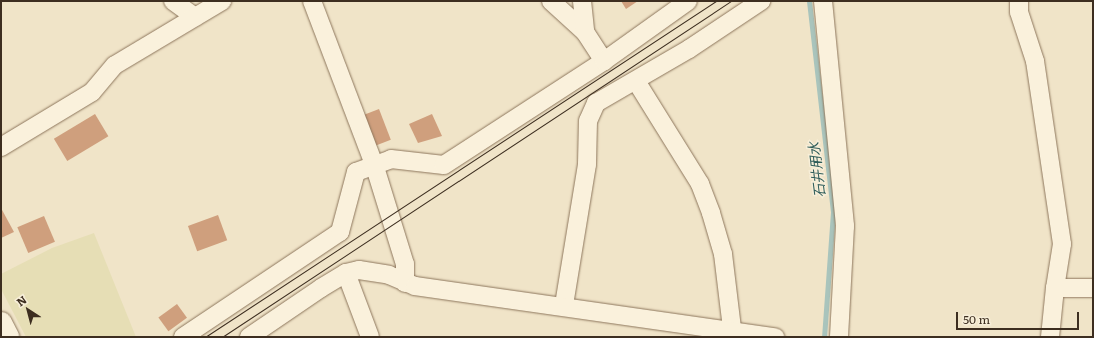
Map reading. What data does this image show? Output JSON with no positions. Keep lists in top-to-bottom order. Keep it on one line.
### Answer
{"water":["石井用水"],"scale_bar":"50 m","north":"top left"}
